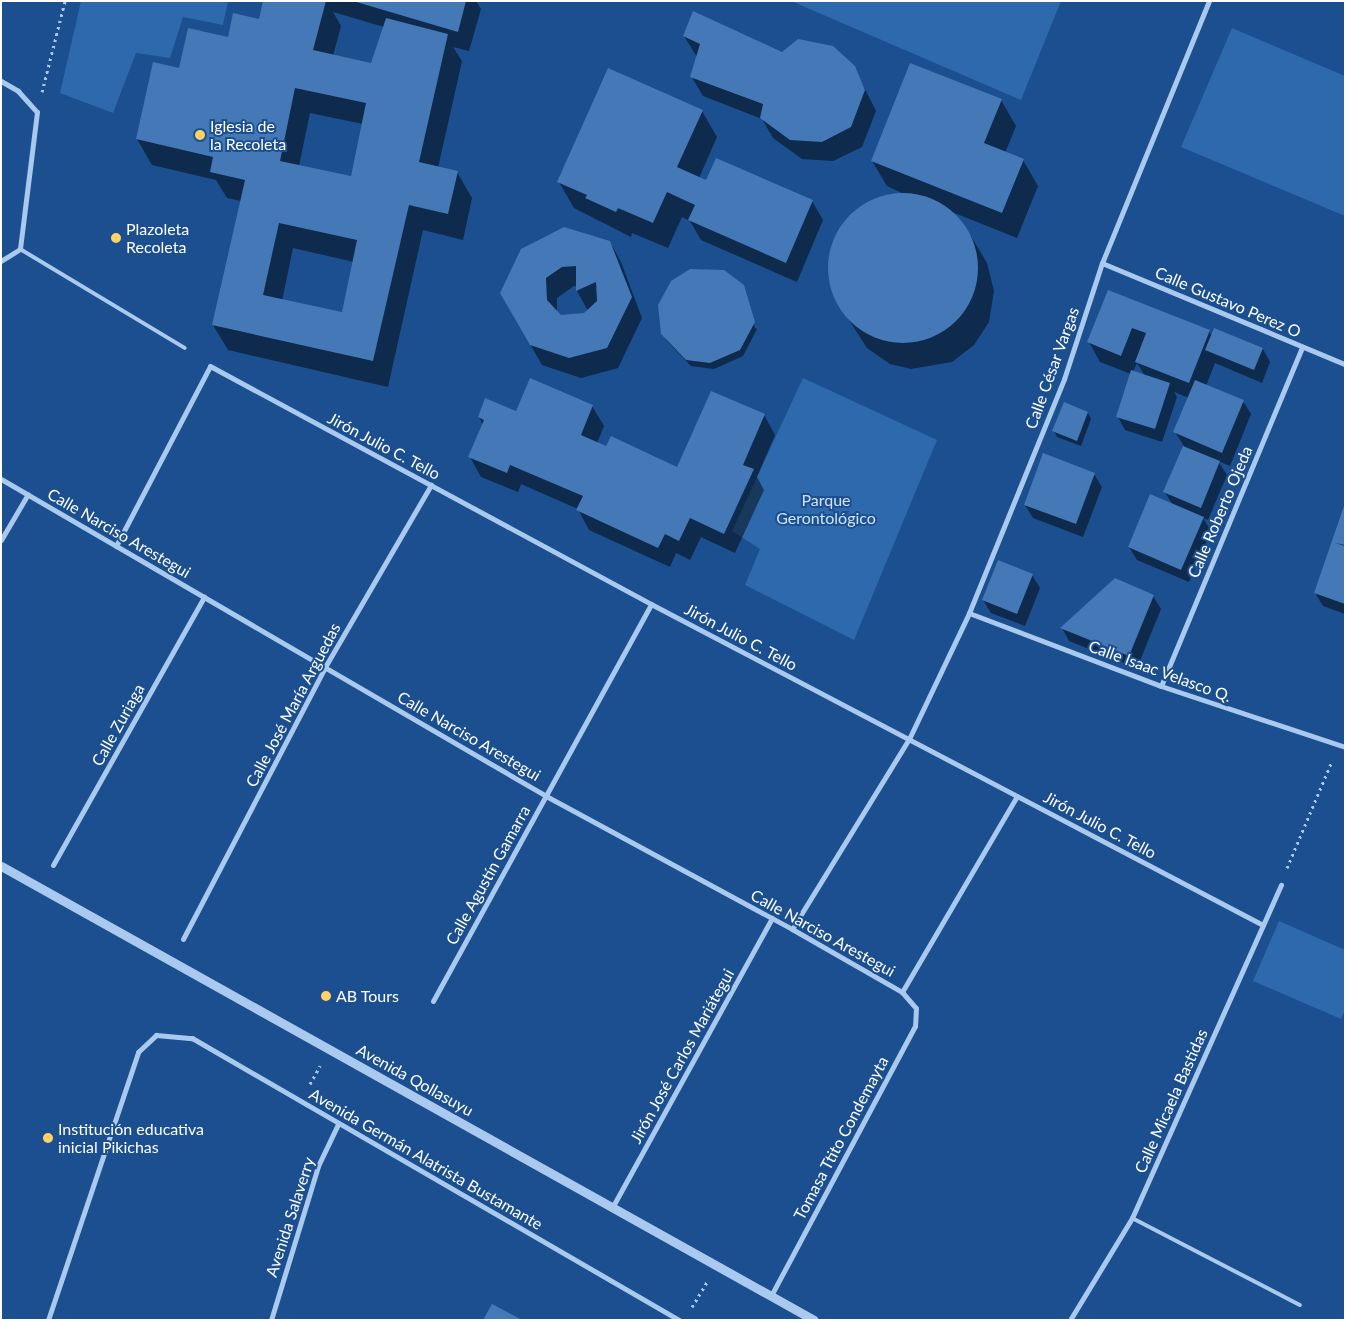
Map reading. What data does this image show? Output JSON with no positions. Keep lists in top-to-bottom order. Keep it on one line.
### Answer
{"streets":{"street":["Calle Gustavo Perez O","Calle César Vargas","Jirón Julio C. Tello","Calle Roberto Ojeda","Calle Narciso Arestegui","Calle Isaac Velasco Q.","Calle José María Arguedas","Calle Zuriaga","Calle Agustín Gamarra","Jirón José Carlos Mariátegui","Avenida Qollasuyu","Calle Micaela Bastidas","Tomasa Ttito Condemayta","Avenida Germán Alatrista Bustamante","Avenida Salaverry"]},"crossings":[["Calle Gustavo Perez O","Calle César Vargas"],["Calle Gustavo Perez O","Calle Roberto Ojeda"],["Calle César Vargas","Jirón Julio C. Tello"],["Calle César Vargas","Calle Isaac Velasco Q."],["Jirón Julio C. Tello","Calle Narciso Arestegui"],["Jirón Julio C. Tello","Calle José María Arguedas"],["Jirón Julio C. Tello","Calle Agustín Gamarra"],["Jirón Julio C. Tello","Calle Micaela Bastidas"],["Calle Roberto Ojeda","Calle Isaac Velasco Q."],["Calle Narciso Arestegui","Calle José María Arguedas"],["Calle Narciso Arestegui","Calle Zuriaga"],["Calle Narciso Arestegui","Calle Agustín Gamarra"],["Calle Narciso Arestegui","Jirón José Carlos Mariátegui"],["Calle Narciso Arestegui","Tomasa Ttito Condemayta"],["Jirón José Carlos Mariátegui","Avenida Qollasuyu"],["Avenida Qollasuyu","Tomasa Ttito Condemayta"],["Avenida Germán Alatrista Bustamante","Avenida Salaverry"]],"parks":["Parque Gerontológico"],"places":["Iglesia de la Recoleta","Plazoleta Recoleta","AB Tours","Institución educativa inicial Pikichas"]}
